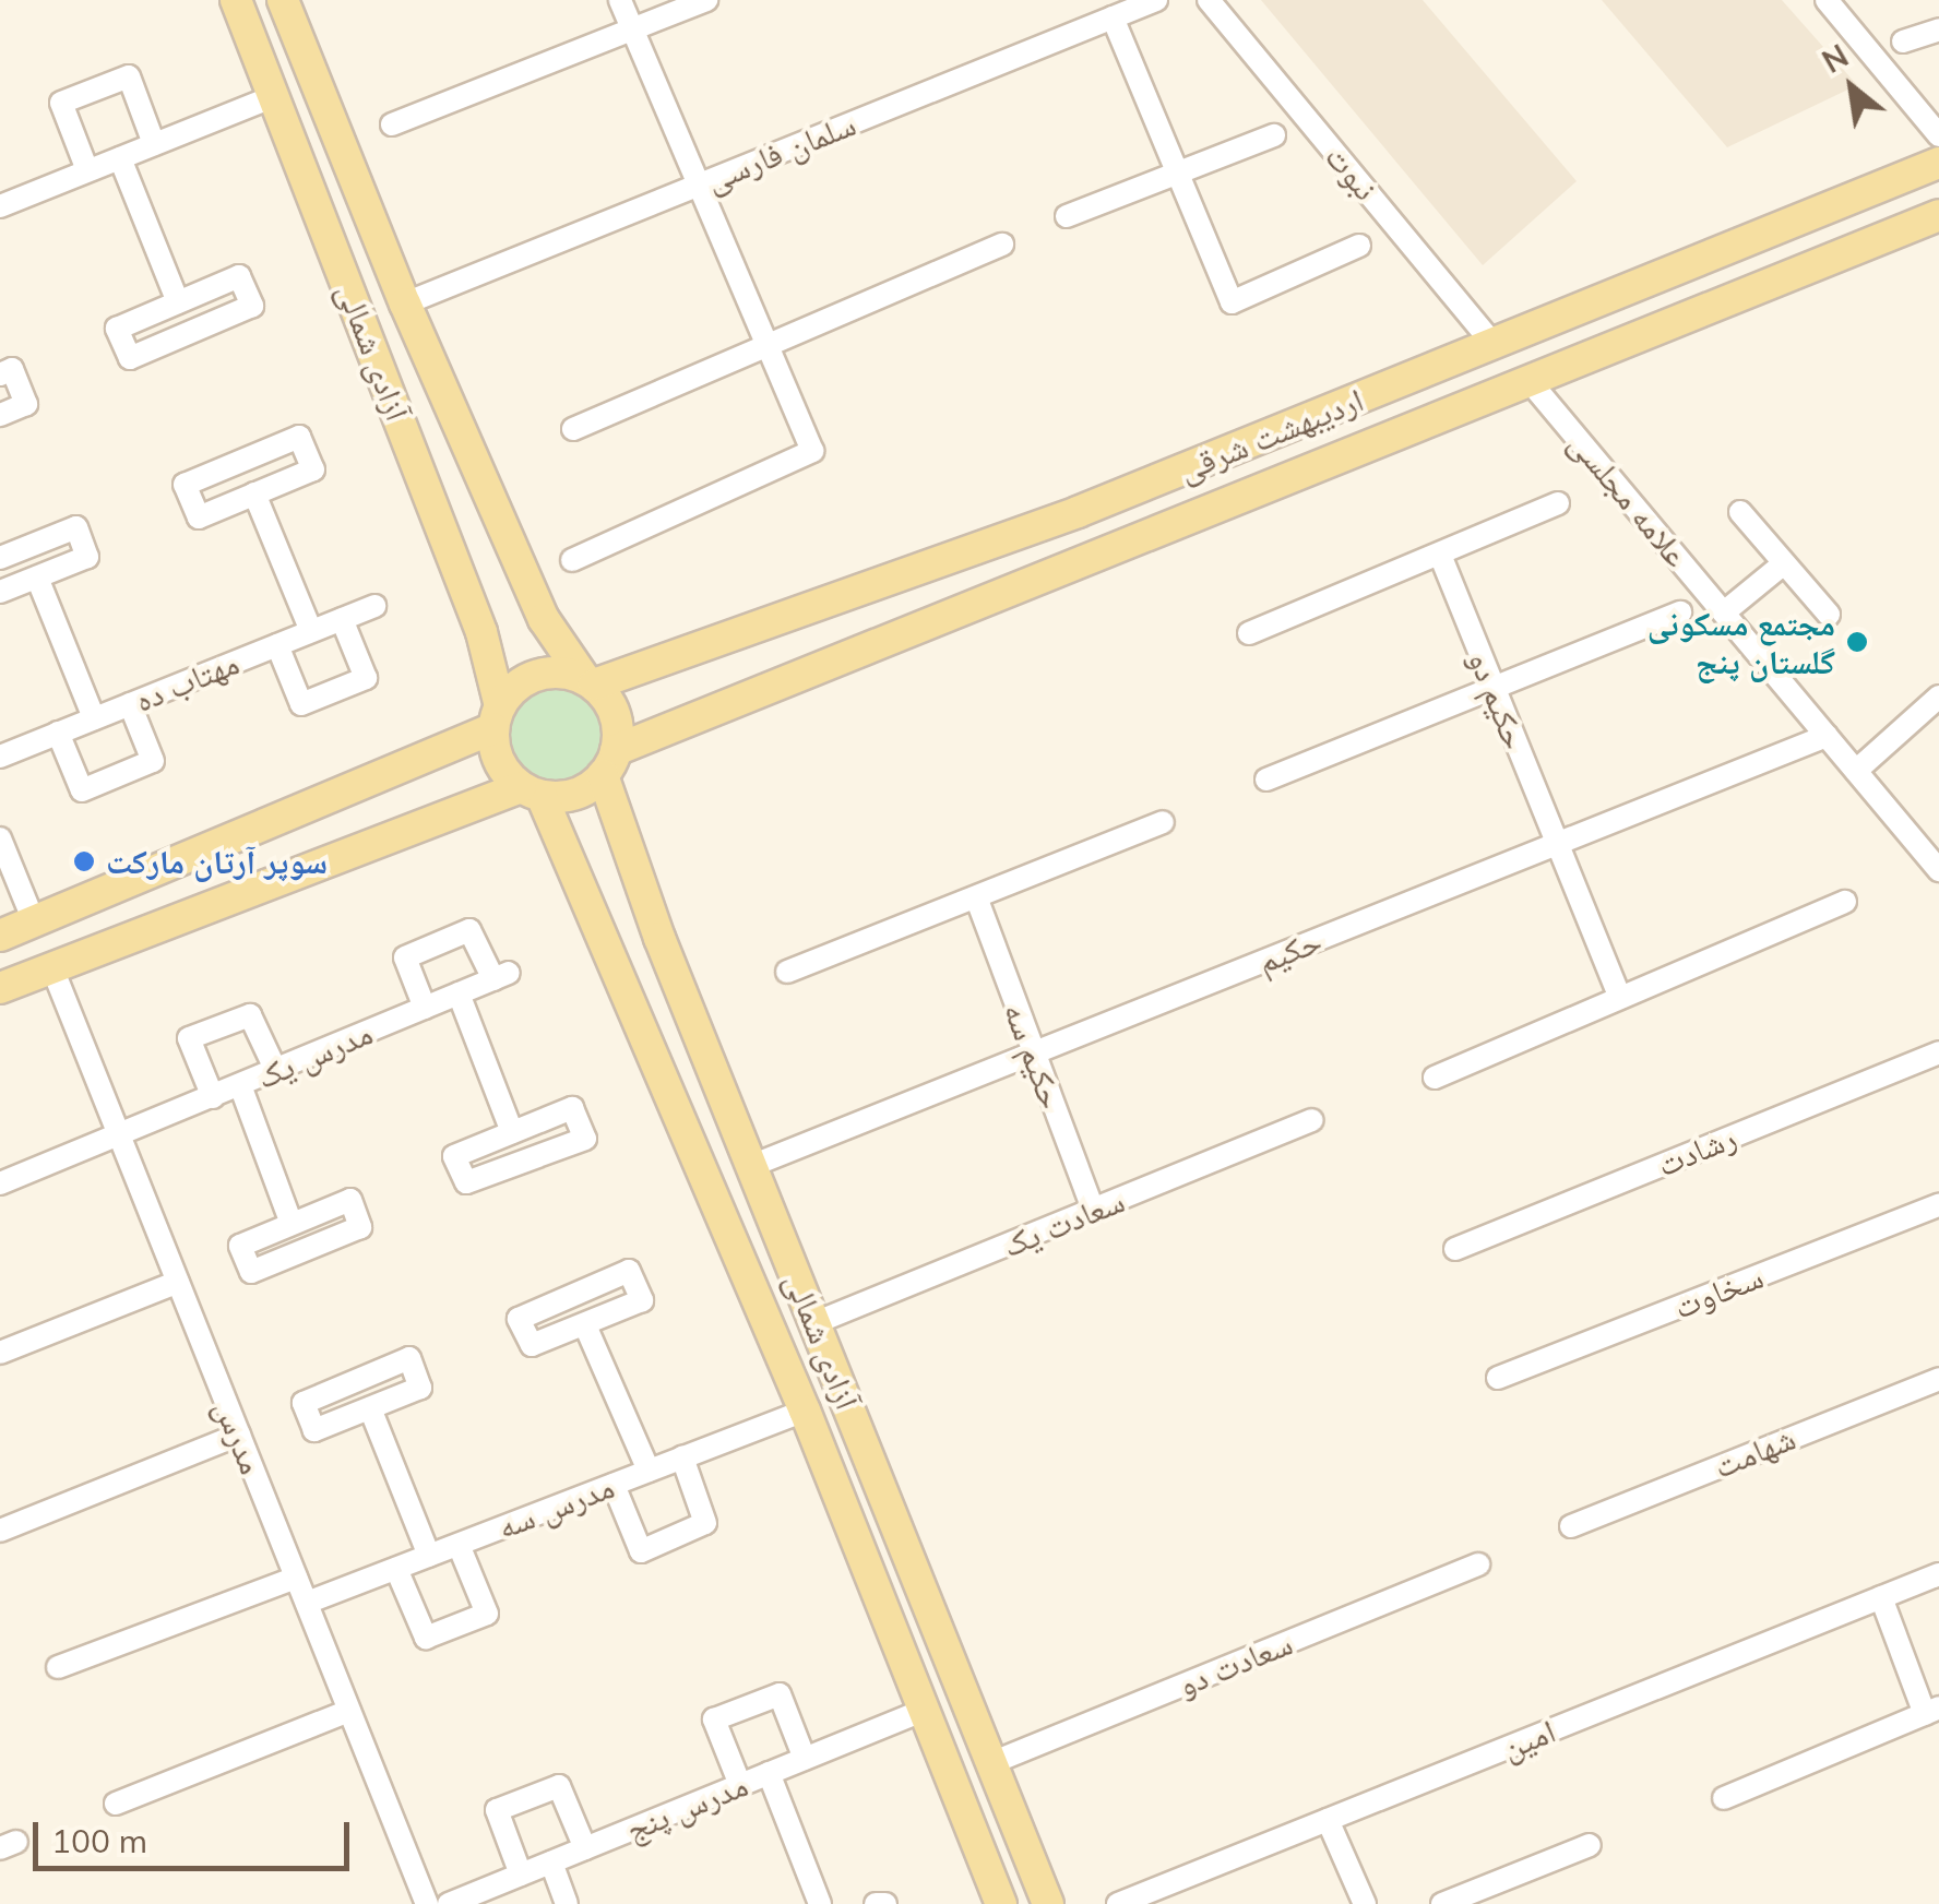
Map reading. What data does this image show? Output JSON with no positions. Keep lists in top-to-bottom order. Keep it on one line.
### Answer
{"streets":{"main road":["آزادی شمالی","اردیبهشت شرقی"],"street":["سلمان فارسی","نبوت","علامه مجلسی","مهتاب ده","حکیم دو","حکیم","مدرس یک","حکیم سه","رشادت","سعادت یک","سخاوت","مدرس","شهامت","مدرس سه","سعادت دو","امین","مدرس پنج"]},"crossings":[["سلمان فارسی","آزادی شمالی"],["نبوت","اردیبهشت شرقی"],["آزادی شمالی","اردیبهشت شرقی"],["آزادی شمالی","حکیم"],["آزادی شمالی","سعادت یک"],["آزادی شمالی","مدرس سه"],["آزادی شمالی","سعادت دو"],["آزادی شمالی","مدرس پنج"],["اردیبهشت شرقی","علامه مجلسی"],["علامه مجلسی","حکیم"],["حکیم دو","حکیم"],["حکیم","حکیم سه"],["مدرس یک","مدرس"],["حکیم سه","سعادت یک"],["مدرس","مدرس سه"]],"places":["مجتمع مسکونی گلستان پنج","سوپر آرتان مارکت"],"scale_bar":"100 m","north":"top left"}
